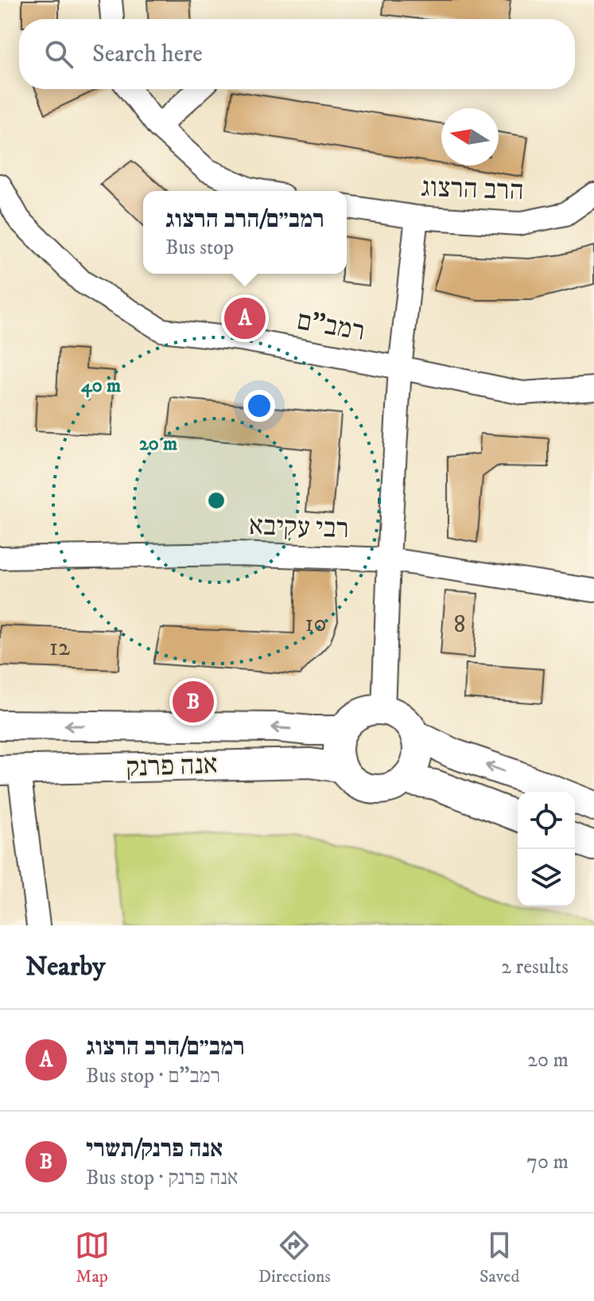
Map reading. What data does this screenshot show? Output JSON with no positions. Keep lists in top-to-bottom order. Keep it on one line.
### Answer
{"streets":{"street":["הרב הרצוג","רמב\"ם","רבי עקיבא","אנה פרנק"]},"house_numbers":["10","8","12"],"north":"left","page":{"search":"Search here","popup":["רמב״ם/הרב הרצוג","Bus stop"],"pins":["A","B"],"heading":["Nearby","2 results"],"list":[{"mark":"A","name":"רמב״ם/הרב הרצוג","note":"Bus stop · רמב\"ם","value":"20 m"},{"mark":"B","name":"אנה פרנק/תשרי","note":"Bus stop · אנה פרנק","value":"70 m"}],"nav":["Map","Directions","Saved"]},"rings":["40 m","20 m"]}
